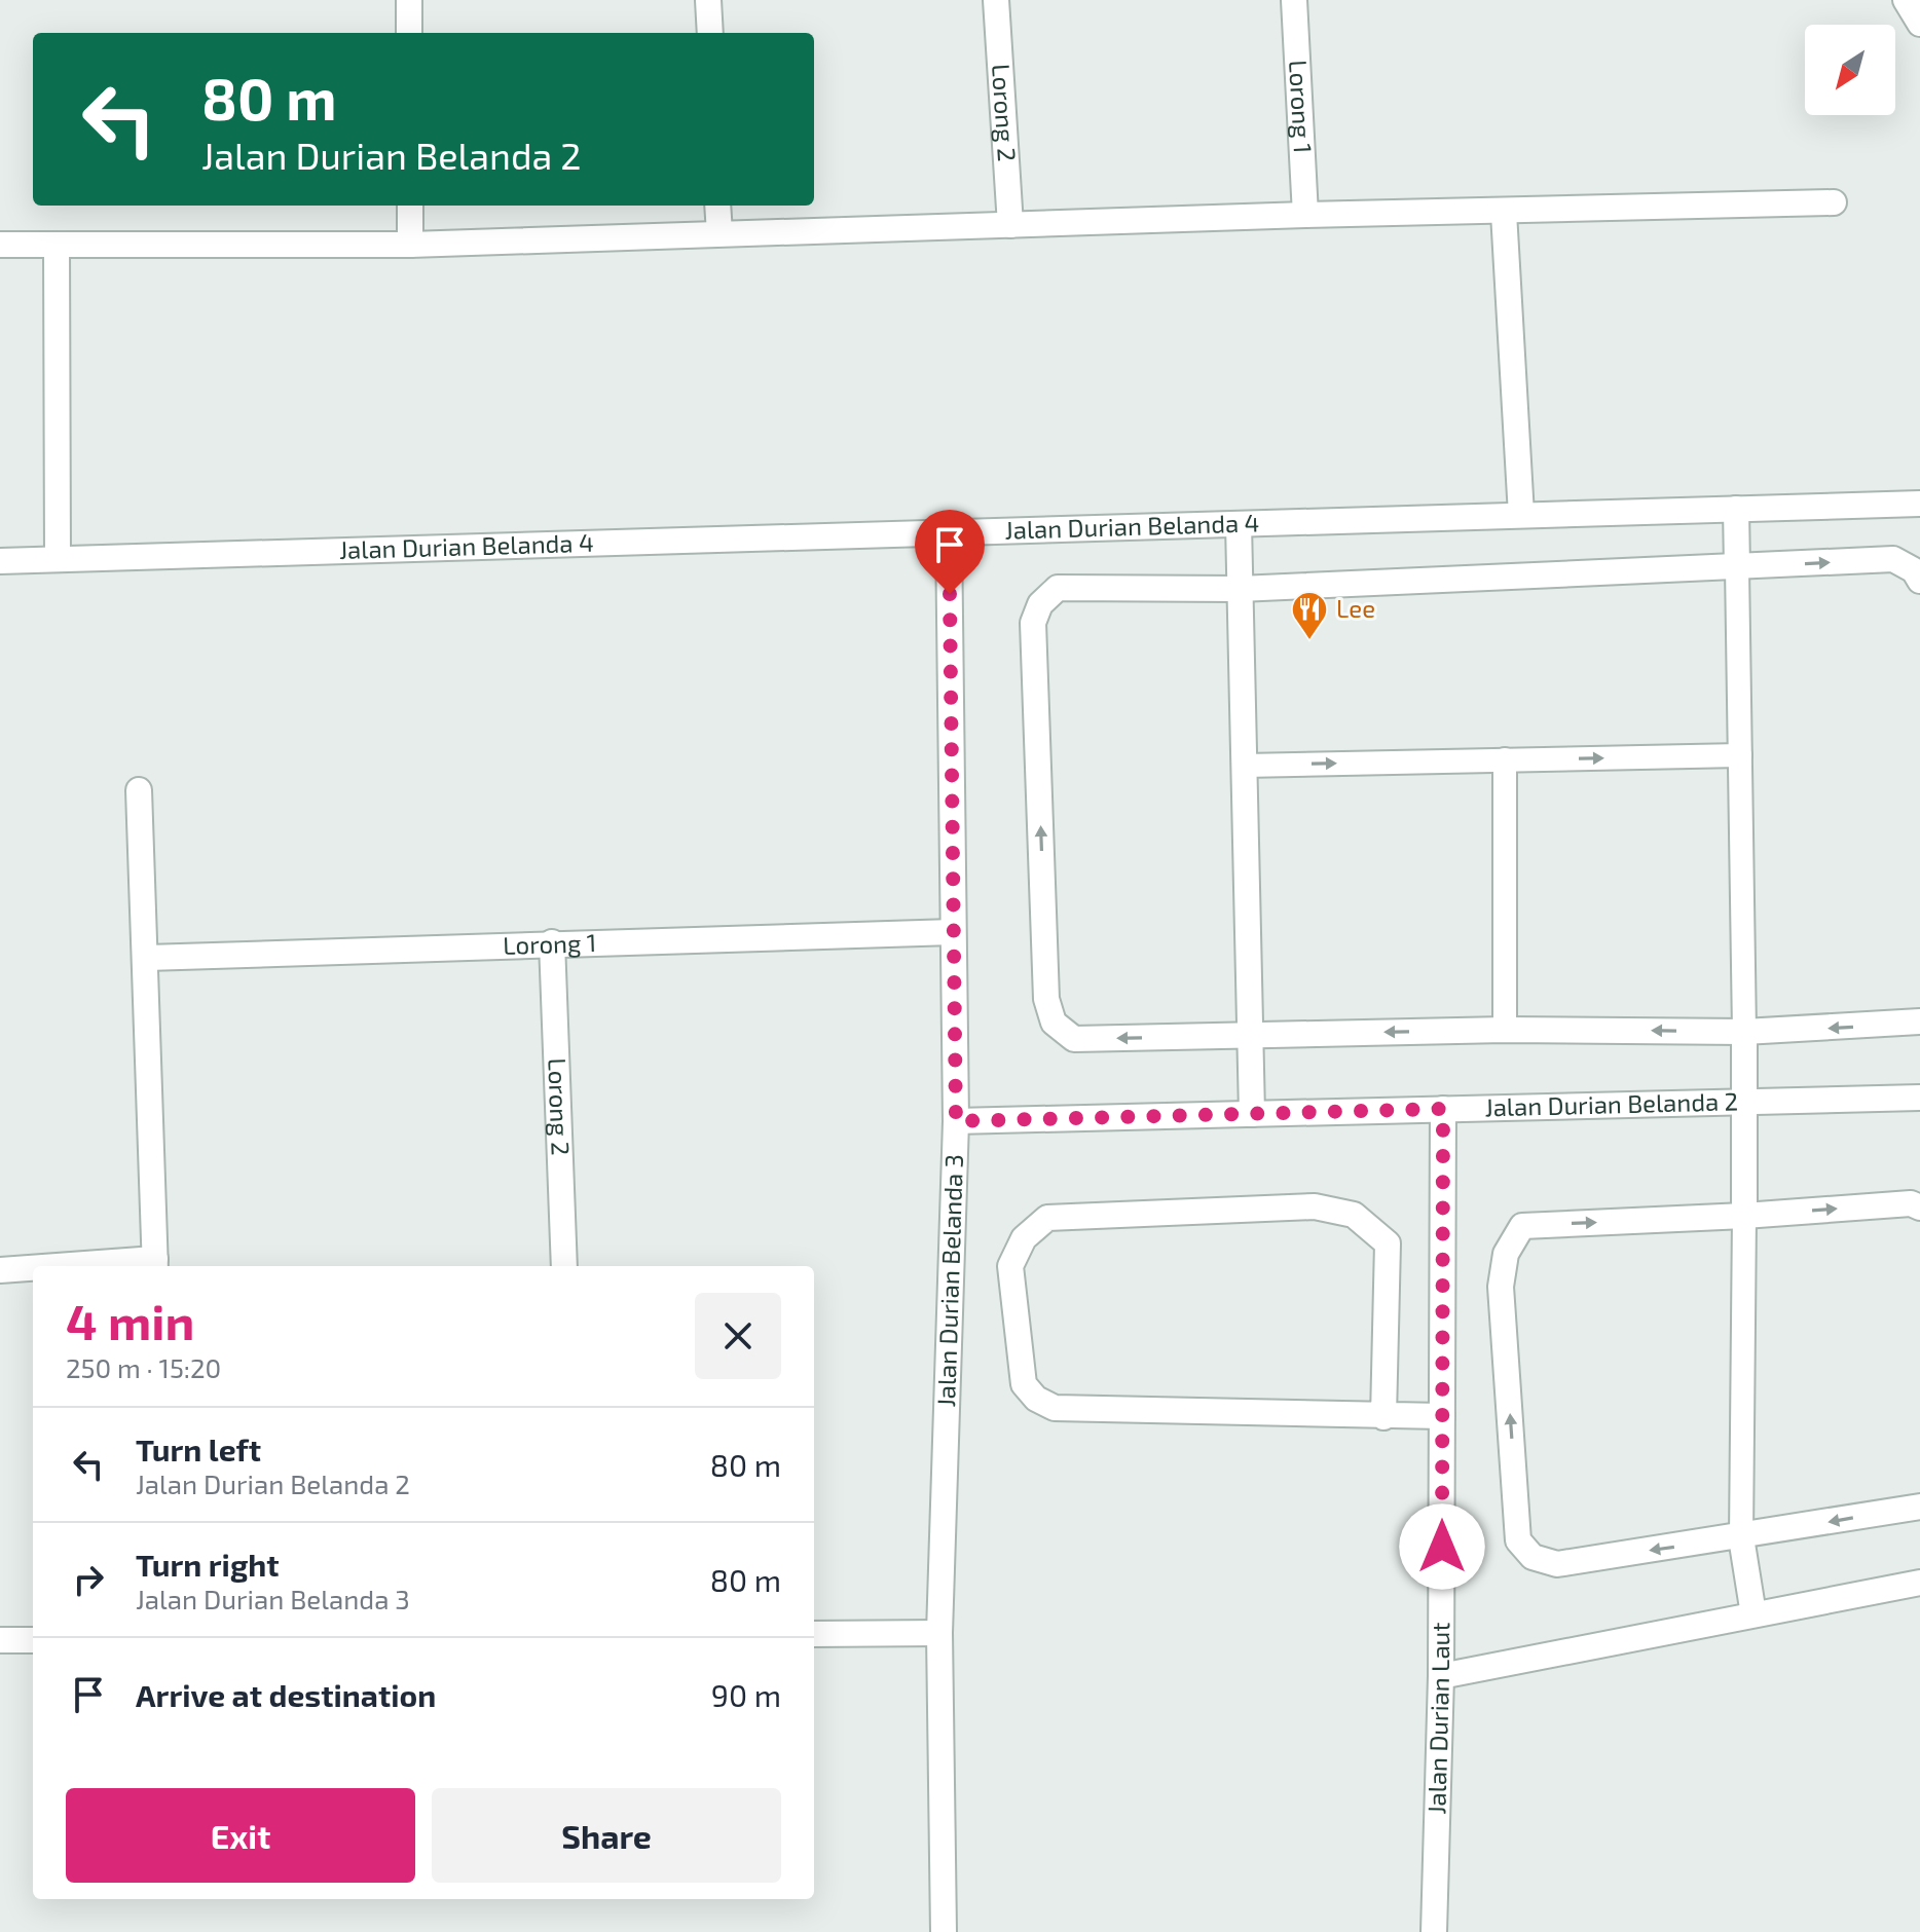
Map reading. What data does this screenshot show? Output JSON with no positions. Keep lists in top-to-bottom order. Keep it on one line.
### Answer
{"streets":{"street":["Lorong 1","Lorong 2","Jalan Durian Belanda 4","Jalan Durian Belanda 2","Jalan Durian Belanda 3","Jalan Durian Laut"]},"crossings":[["Lorong 1","Lorong 2"],["Lorong 1","Jalan Durian Belanda 3"],["Jalan Durian Belanda 4","Jalan Durian Belanda 3"],["Jalan Durian Belanda 2","Jalan Durian Belanda 3"],["Jalan Durian Belanda 2","Jalan Durian Laut"]],"places":{"restaurant":["Lee"]},"north":"bottom left","page":{"turn":["80 m","Jalan Durian Belanda 2"],"heading":["4 min","250 m · 15:20"],"list":[{"name":"Turn left","note":"Jalan Durian Belanda 2","value":"80 m"},{"name":"Turn right","note":"Jalan Durian Belanda 3","value":"80 m"},{"name":"Arrive at destination","value":"90 m"}],"buttons":["Exit","Share"]}}
